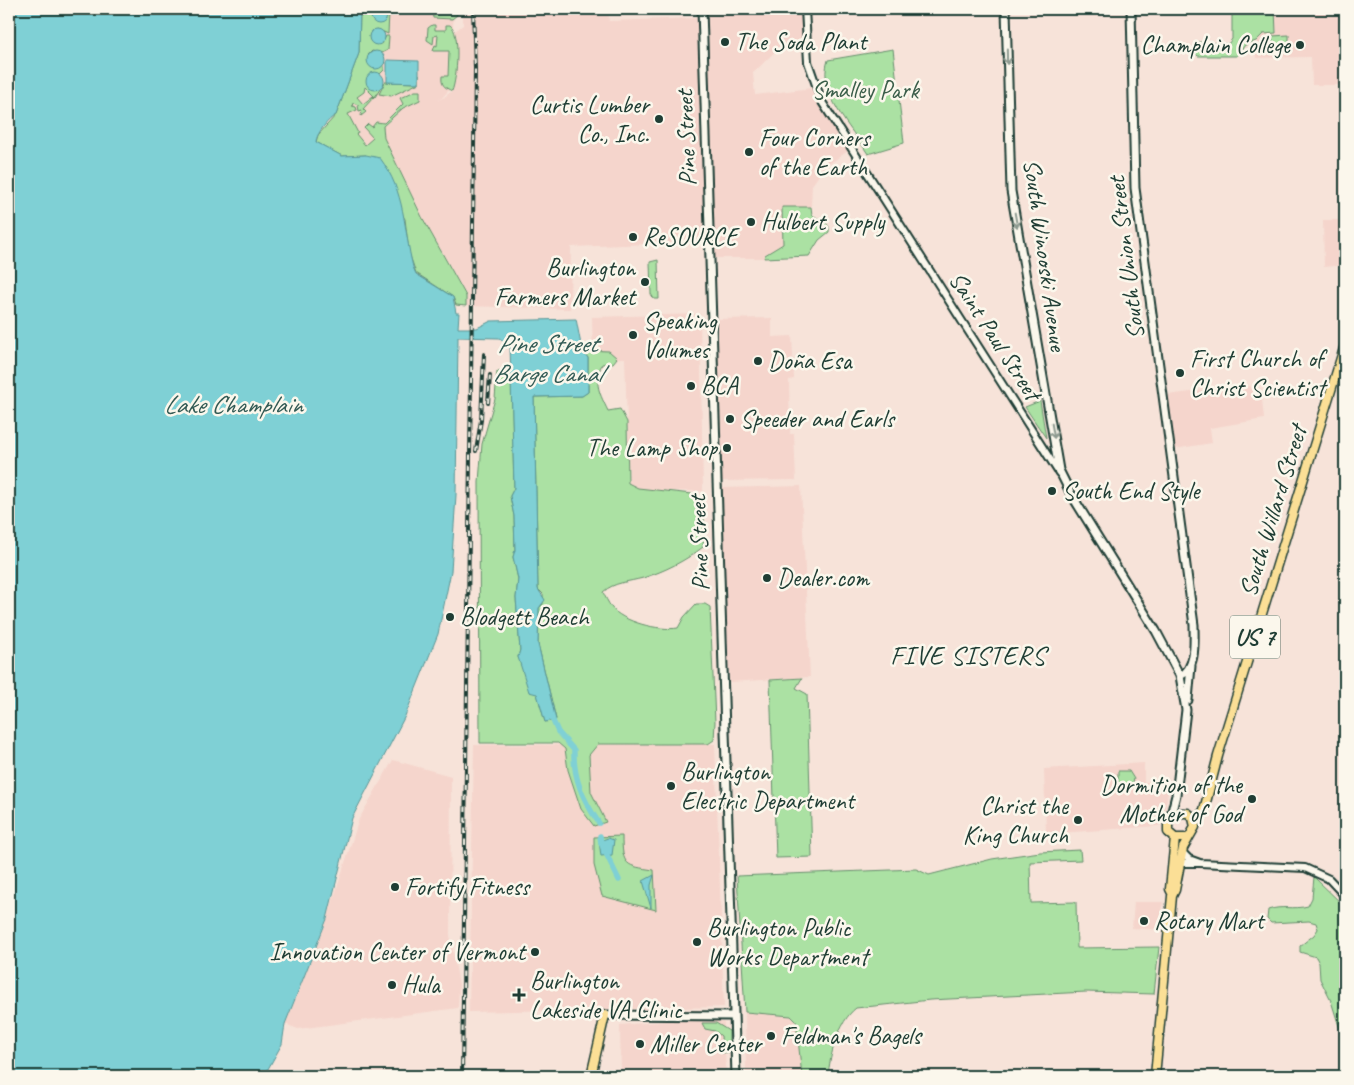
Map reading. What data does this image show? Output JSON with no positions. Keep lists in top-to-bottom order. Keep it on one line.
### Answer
{"streets":{"main road":["Pine Street","South Winooski Avenue","South Union Street","Saint Paul Street","South Willard Street","US 7"]},"crossings":[["South Winooski Avenue","Saint Paul Street"],["South Union Street","Saint Paul Street"],["South Union Street","South Willard Street"]],"one_way":["South Winooski Avenue"],"districts":["FIVE SISTERS"],"water":["Pine Street Barge Canal","Lake Champlain"],"parks":["Smalley Park"],"places":{"other":["The Soda Plant","Champlain College","Curtis Lumber Co., Inc.","Four Corners of the Earth","Hulbert Supply","ReSOURCE","Burlington Farmers Market","Speaking Volumes","Doña Esa","First Church of Christ Scientist","BCA","Speeder and Earls","The Lamp Shop","South End Style","Dealer.com","Blodgett Beach","Burlington Electric Department","Dormition of the Mother of God","Christ the King Church","Fortify Fitness","Rotary Mart","Burlington Public Works Department","Innovation Center of Vermont","Hula","Feldman's Bagels","Miller Center"],"health":["Burlington Lakeside VA Clinic"]}}
